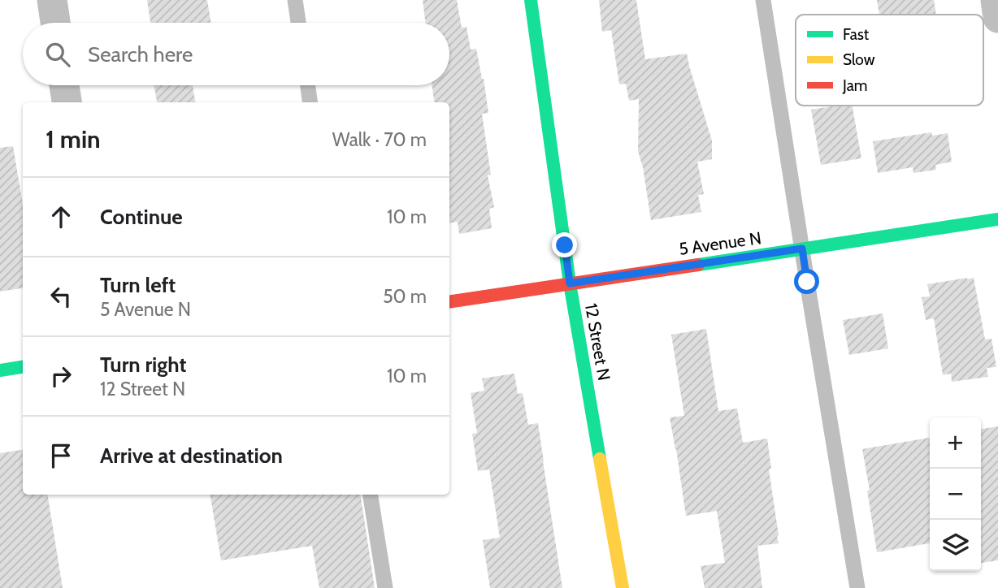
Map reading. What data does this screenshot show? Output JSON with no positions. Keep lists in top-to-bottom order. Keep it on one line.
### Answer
{"streets":{"street":["5 Avenue N","12 Street N"]},"crossings":[["5 Avenue N","12 Street N"]],"legend":["Fast","Slow","Jam"],"page":{"search":"Search here","heading":["1 min","Walk · 70 m"],"list":[["Continue","10 m"],["Turn left","5 Avenue N","50 m"],["Turn right","12 Street N","10 m"],"Arrive at destination"],"map_buttons":["+","−"]}}
